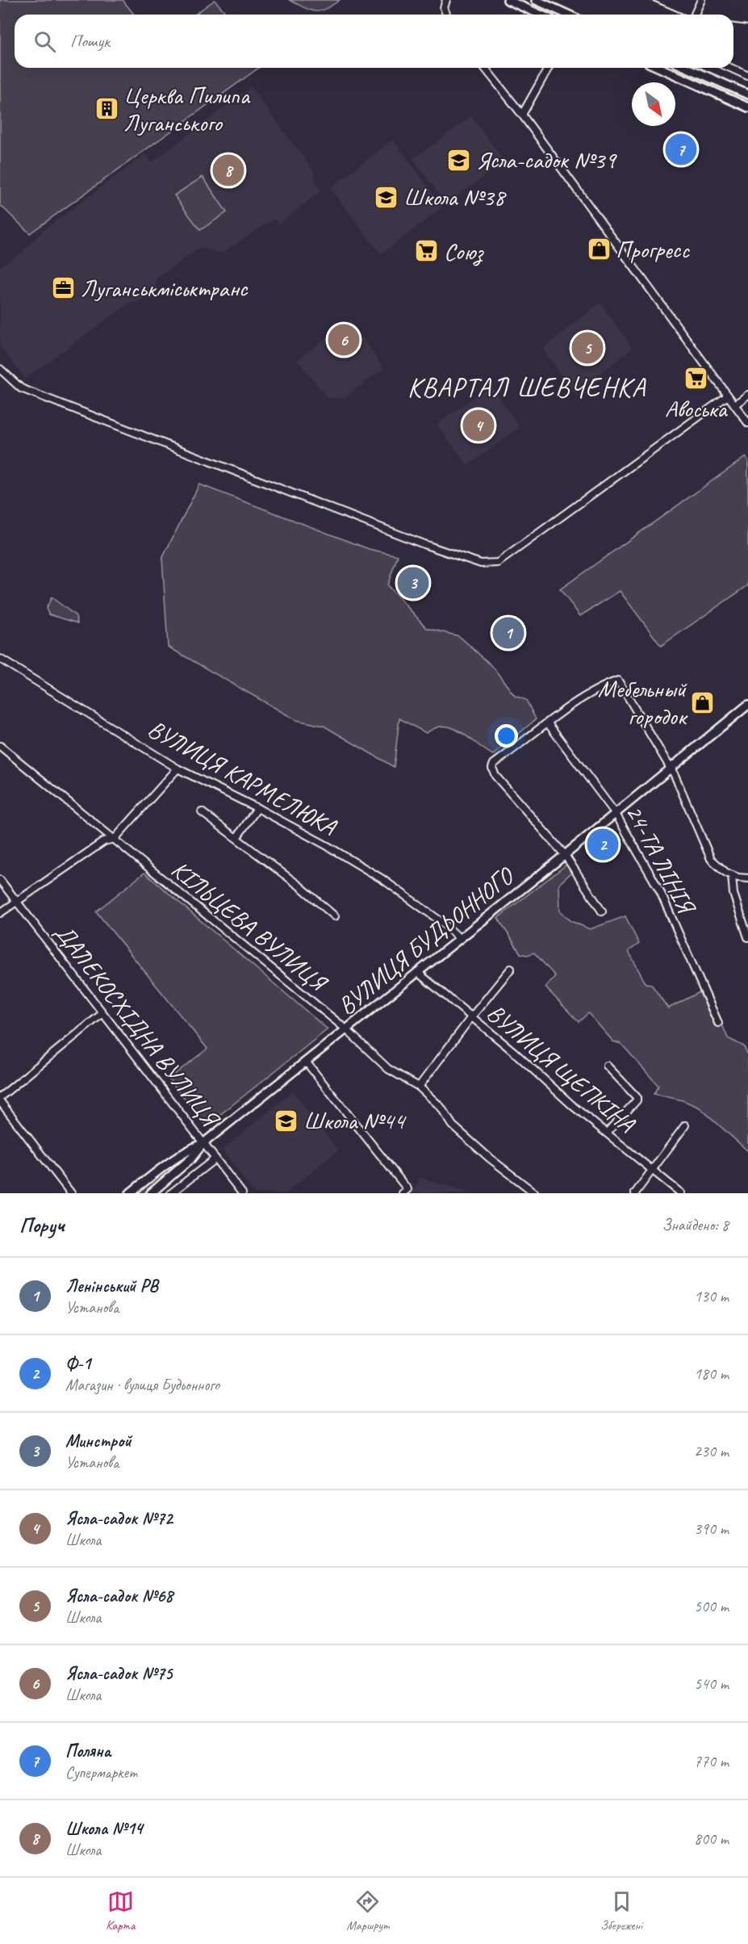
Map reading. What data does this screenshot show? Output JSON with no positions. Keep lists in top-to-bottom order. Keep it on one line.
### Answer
{"streets":{"main road":["ВУЛИЦЯ БУДЬОННОГО"],"street":["ВУЛИЦЯ КАРМЕЛЮКА","24-ТА ЛІНІЯ","КІЛЬЦЕВА ВУЛИЦЯ","ДАЛЕКОСХІДНА ВУЛИЦЯ","ВУЛИЦЯ ЩЕПКІНА"]},"crossings":[["ВУЛИЦЯ КАРМЕЛЮКА","ВУЛИЦЯ БУДЬОННОГО"],["24-ТА ЛІНІЯ","ВУЛИЦЯ БУДЬОННОГО"],["КІЛЬЦЕВА ВУЛИЦЯ","ВУЛИЦЯ БУДЬОННОГО"],["ВУЛИЦЯ БУДЬОННОГО","ДАЛЕКОСХІДНА ВУЛИЦЯ"],["ВУЛИЦЯ БУДЬОННОГО","ВУЛИЦЯ ЩЕПКІНА"]],"districts":["КВАРТАЛ ШЕВЧЕНКА"],"places":{"building":["Церква Пилипа Луганського"],"school or university":["Ясла-садок №39","Школа №38","Школа №44"],"shop":["Прогресс","Мебельный городок"],"supermarket":["Союз","Авоська"],"office":["Луганськміськтранс"]},"north":"bottom right","page":{"search":"Пошук","pins":["7","8","6","5","4","3","1","2"],"heading":["Поруч","Знайдено: 8"],"list":[{"mark":"1","name":"Ленінський РВ","note":"Установа","value":"130 m"},{"mark":"2","name":"Ф-1","note":"Магазин · вулиця Будьонного","value":"180 m"},{"mark":"3","name":"Минстрой","note":"Установа","value":"230 m"},{"mark":"4","name":"Ясла-садок №72","note":"Школа","value":"390 m"},{"mark":"5","name":"Ясла-садок №68","note":"Школа","value":"500 m"},{"mark":"6","name":"Ясла-садок №75","note":"Школа","value":"540 m"},{"mark":"7","name":"Поляна","note":"Супермаркет","value":"770 m"},{"mark":"8","name":"Школа №14","note":"Школа","value":"800 m"}],"nav":["Карта","Маршрут","Збережені"]}}
